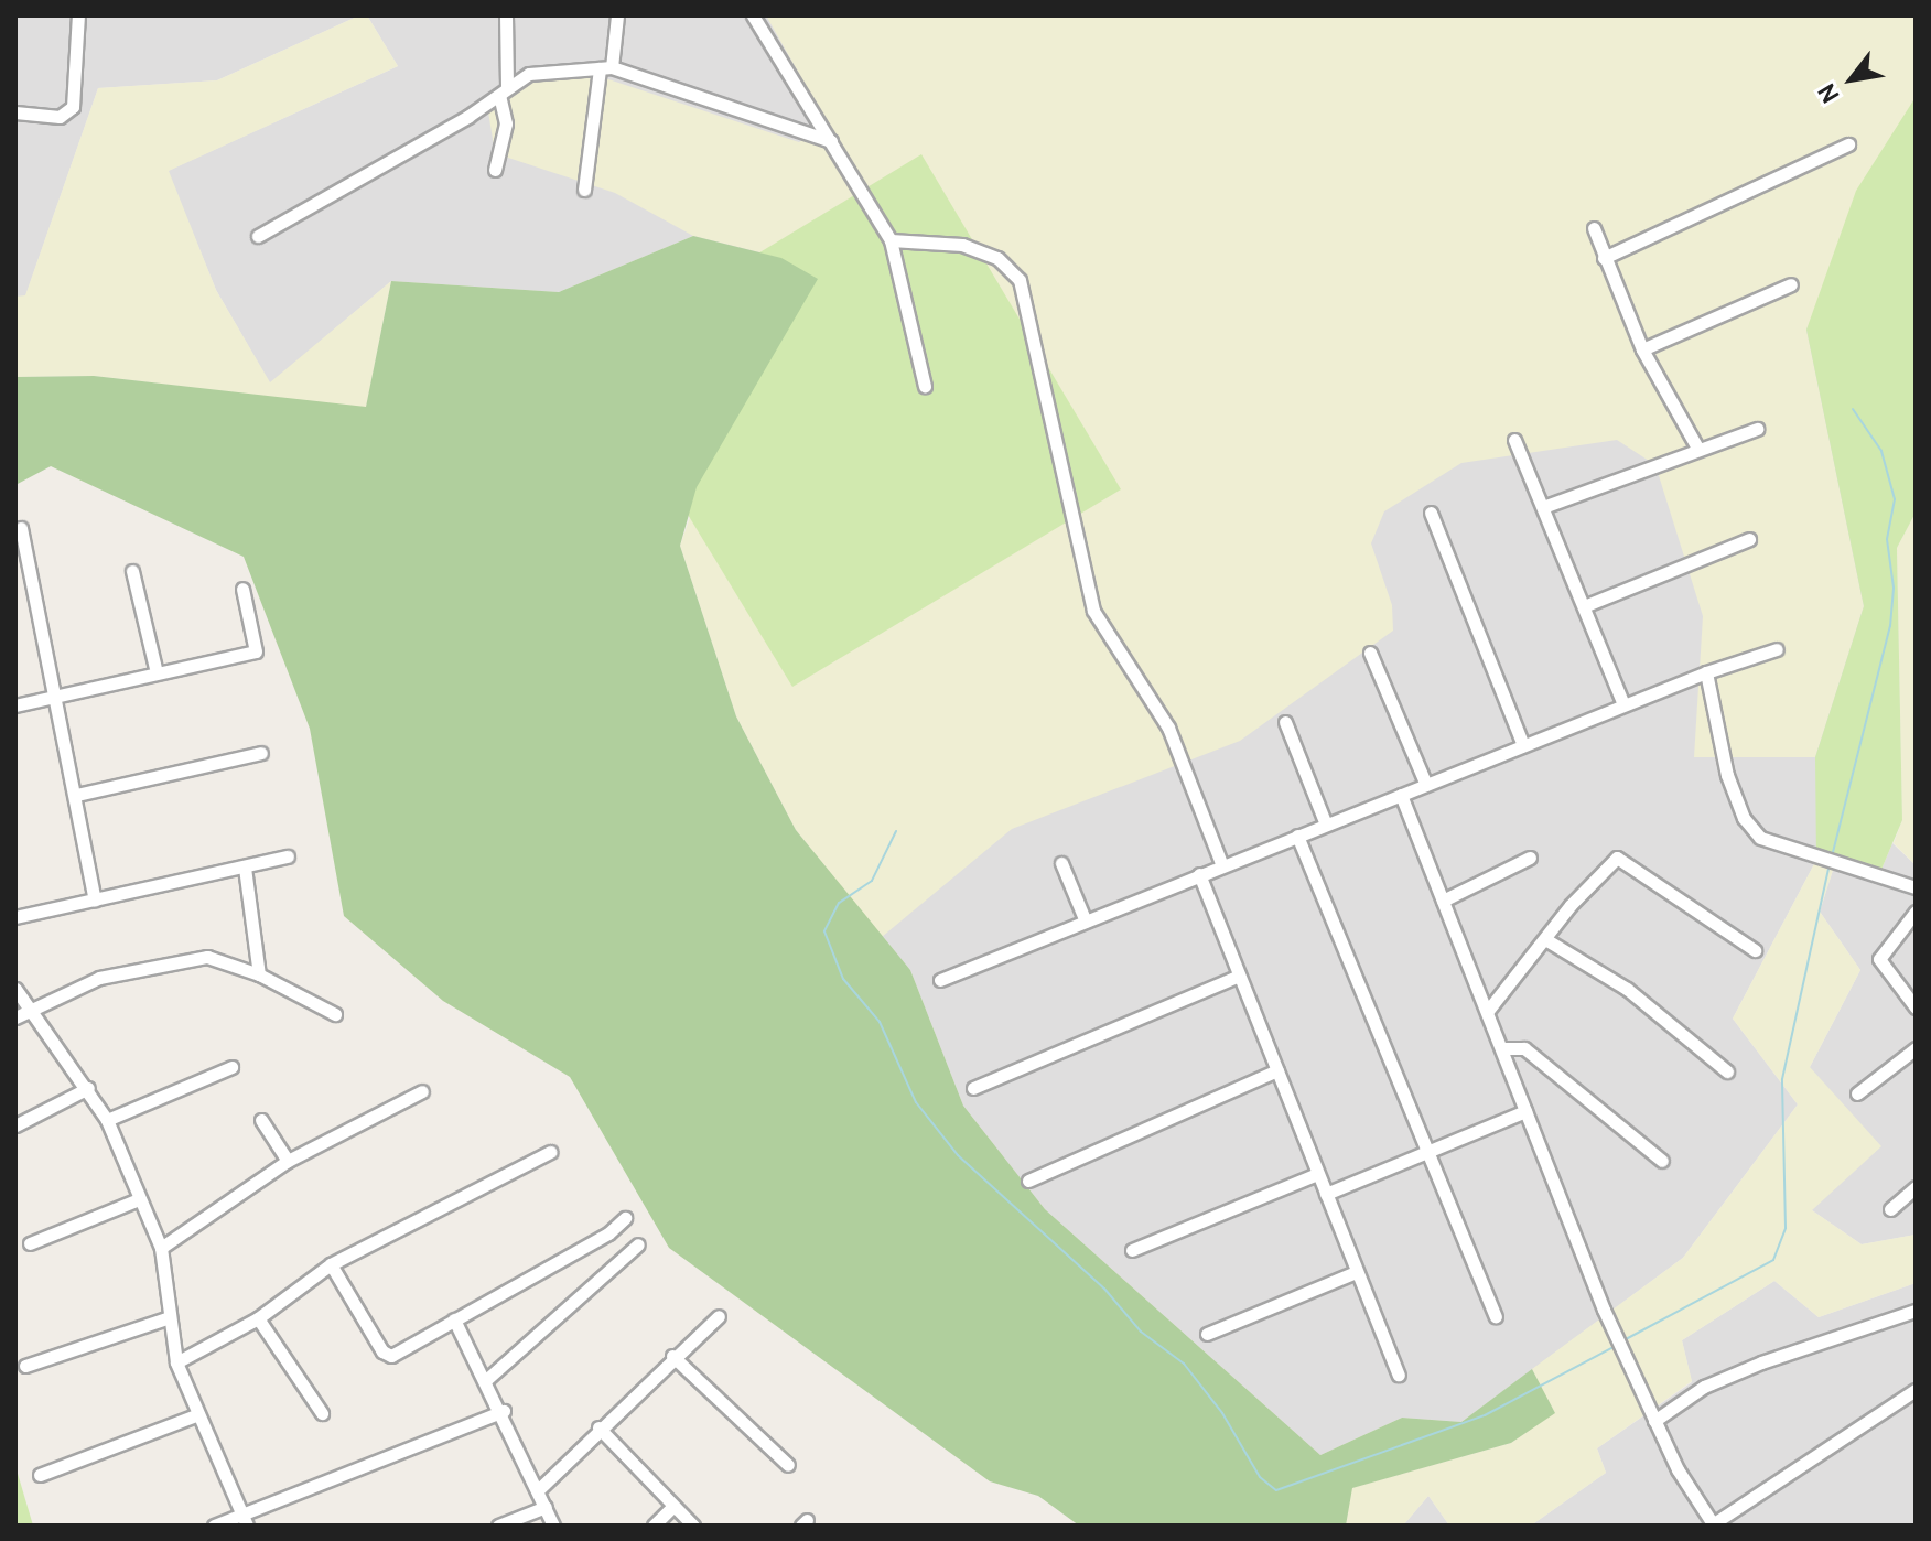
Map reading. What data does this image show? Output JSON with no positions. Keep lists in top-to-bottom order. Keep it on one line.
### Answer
{"north":"bottom left"}
